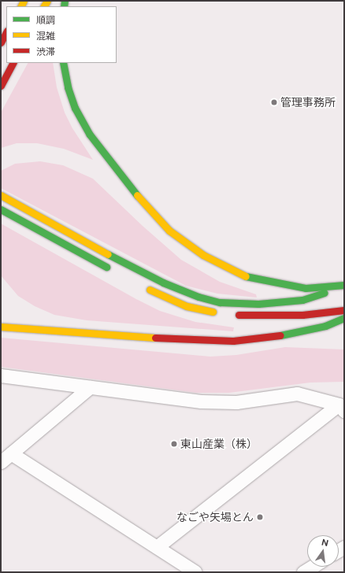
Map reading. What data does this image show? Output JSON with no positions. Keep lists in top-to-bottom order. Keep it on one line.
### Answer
{"places":["管理事務所","東山産業（株）","なごや矢場とん"],"legend":["順調","混雑","渋滞"],"north":"top"}
